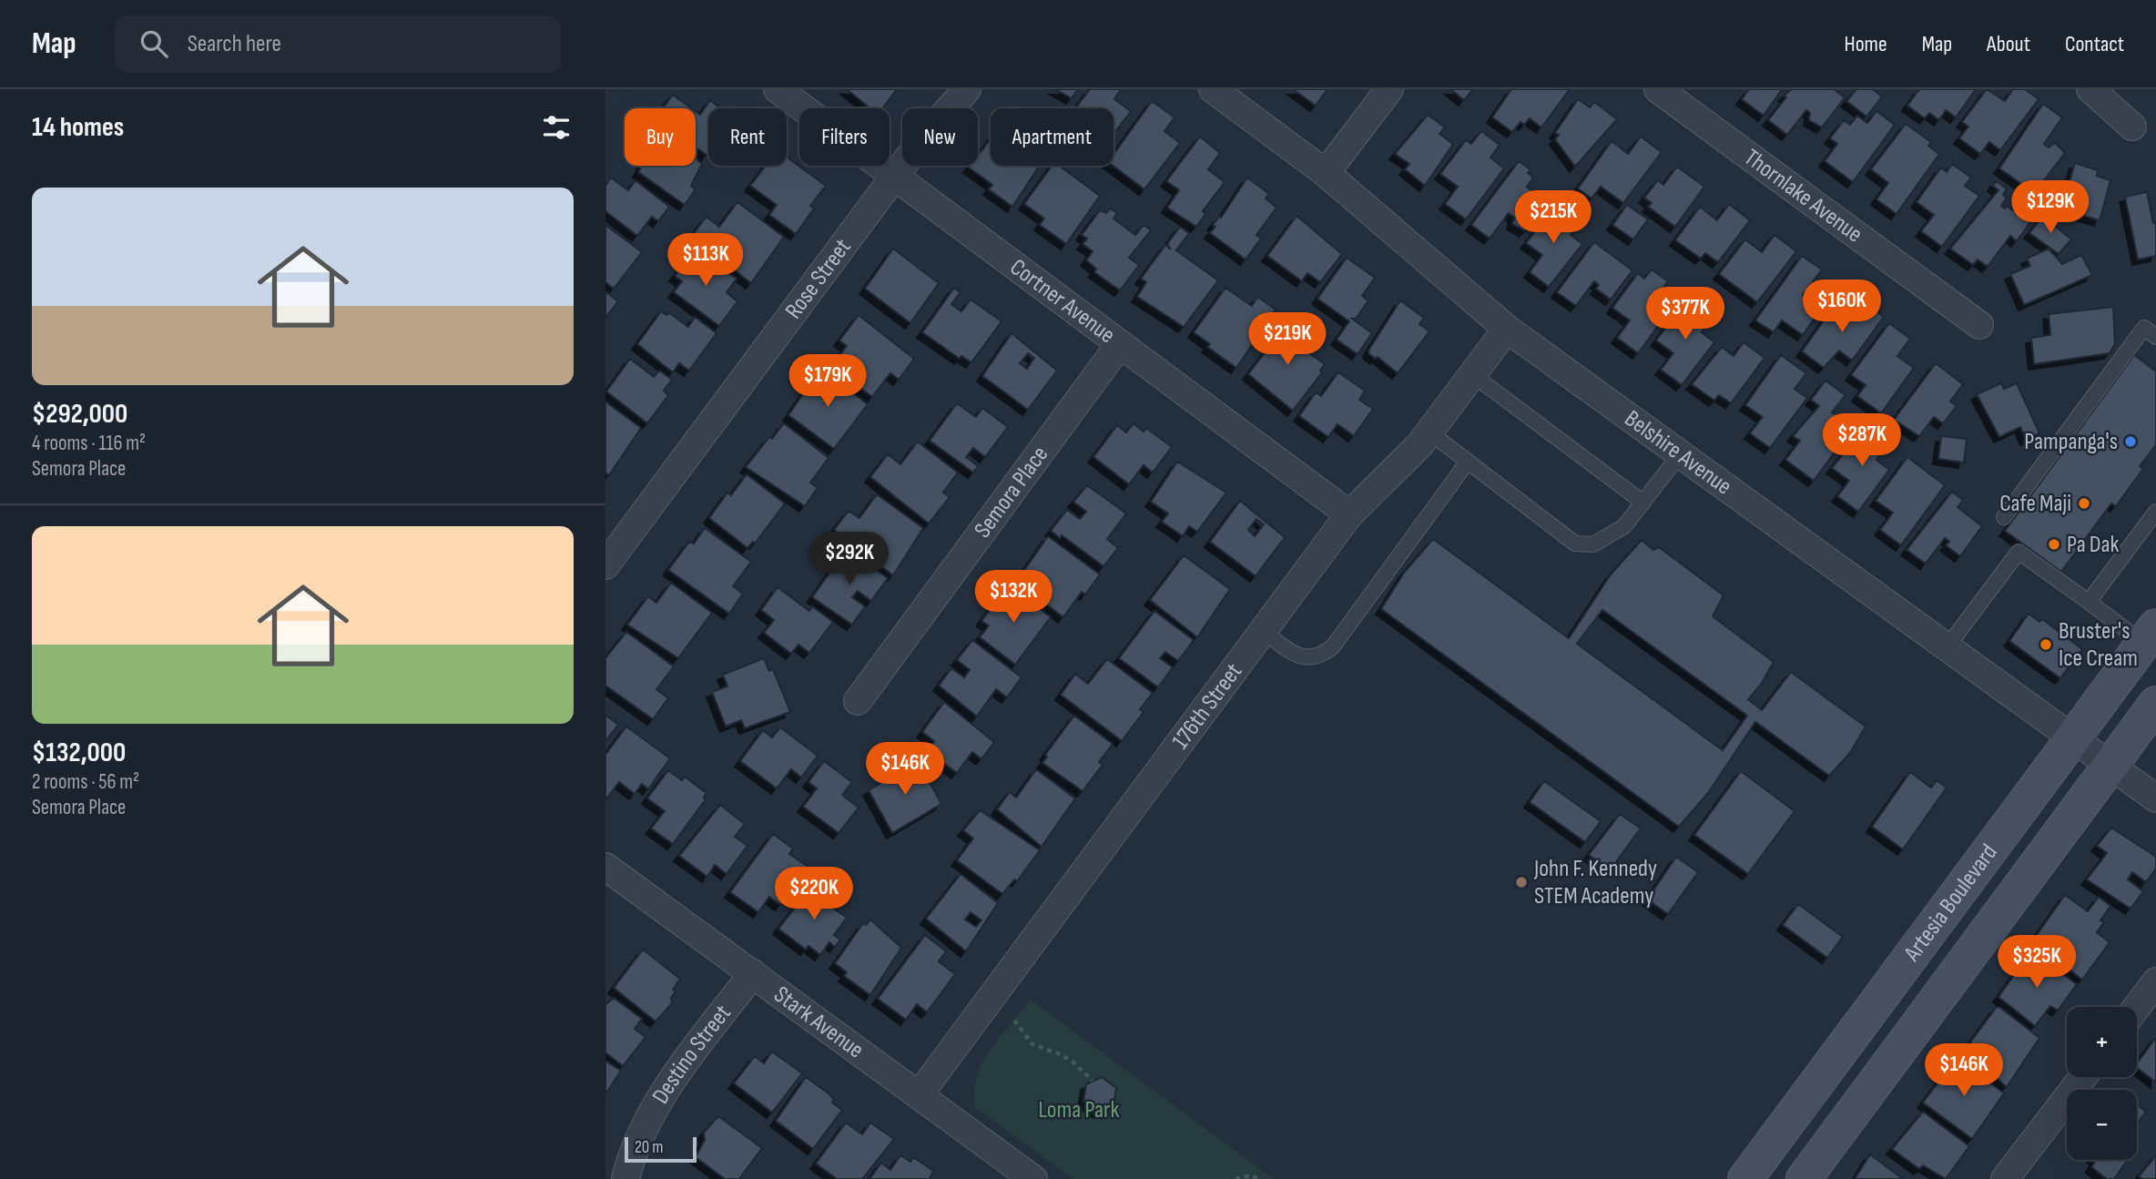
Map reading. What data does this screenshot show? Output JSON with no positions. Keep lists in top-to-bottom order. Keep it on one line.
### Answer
{"streets":{"main road":["Artesia Boulevard"],"street":["Thornlake Avenue","Rose Street","Cortner Avenue","Belshire Avenue","Semora Place","176th Street","Stark Avenue","Destino Street"]},"crossings":[["Rose Street","Cortner Avenue"],["Cortner Avenue","Semora Place"],["Cortner Avenue","176th Street"],["Belshire Avenue","176th Street"],["Belshire Avenue","Artesia Boulevard"],["176th Street","Stark Avenue"],["Stark Avenue","Destino Street"]],"parks":["Loma Park"],"places":["Pampanga's","Cafe Maji","Pa Dak","Bruster's Ice Cream","John F. Kennedy STEM Academy"],"scale_bar":"20 m","page":{"header":"Map","search":"Search here","nav":["Home","Map","About","Contact"],"heading":"14 homes","chip":["Buy","Rent","Filters","New","Apartment"],"list":[{"name":"$292,000","note":"4 rooms · 116 m² · Semora Place"},{"name":"$132,000","note":"2 rooms · 56 m² · Semora Place"}],"price":["$129K","$215K","$113K","$160K","$377K","$219K","$179K","$287K","$292K","$132K","$146K","$220K","$325K","$146K"],"map_buttons":["+","−"],"scale":"20 m"}}
